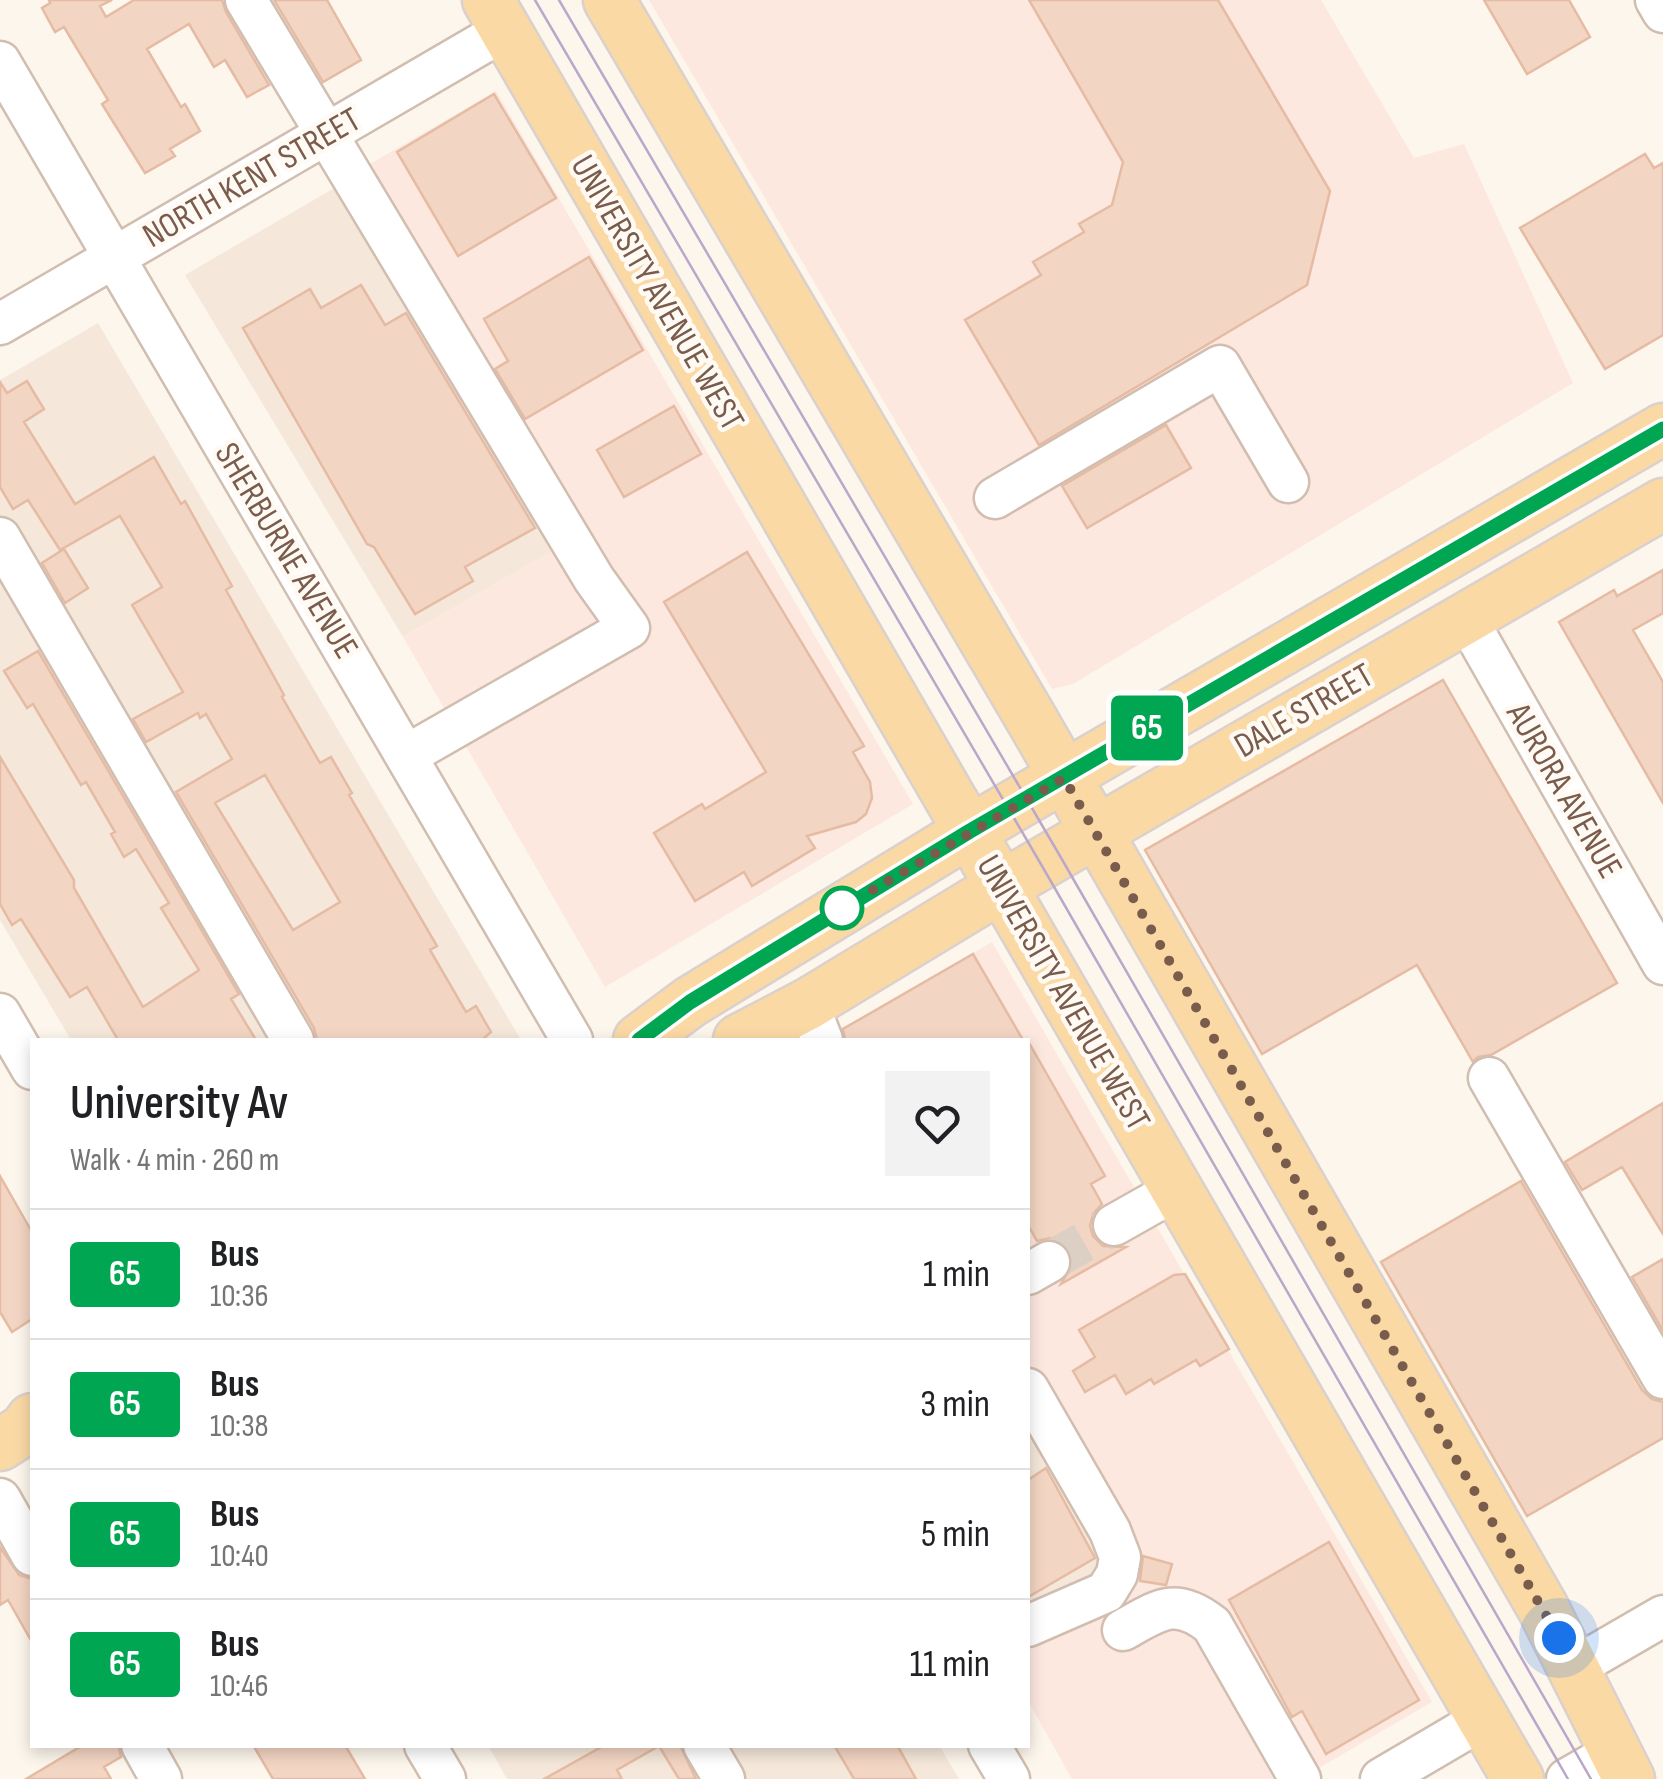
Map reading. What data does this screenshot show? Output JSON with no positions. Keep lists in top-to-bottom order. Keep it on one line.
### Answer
{"streets":{"main road":["UNIVERSITY AVENUE WEST","DALE STREET"],"street":["NORTH KENT STREET","SHERBURNE AVENUE","AURORA AVENUE"]},"crossings":[["NORTH KENT STREET","UNIVERSITY AVENUE WEST"],["NORTH KENT STREET","SHERBURNE AVENUE"],["UNIVERSITY AVENUE WEST","DALE STREET"],["DALE STREET","AURORA AVENUE"]],"lines":["bus line 65"],"page":{"on_map":"65","heading":["University Av","Walk · 4 min · 260 m"],"list":[{"mark":"65","name":"Bus","note":"10:36","value":"1 min"},{"mark":"65","name":"Bus","note":"10:38","value":"3 min"},{"mark":"65","name":"Bus","note":"10:40","value":"5 min"},{"mark":"65","name":"Bus","note":"10:46","value":"11 min"}]}}
